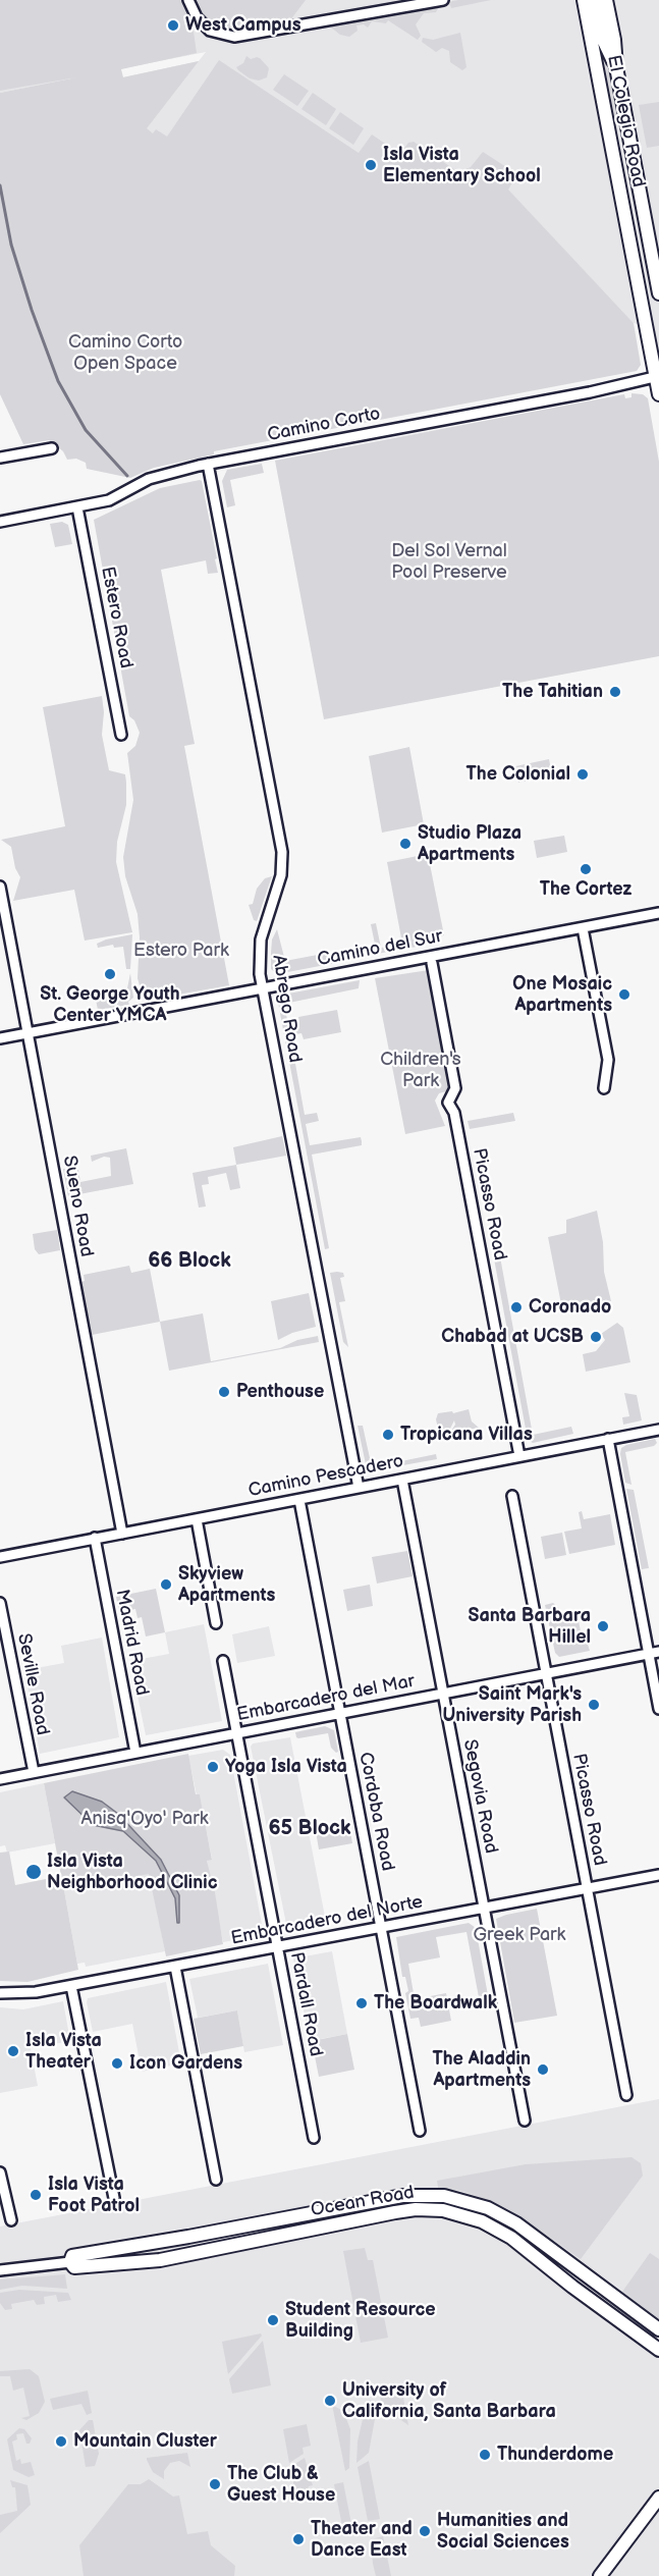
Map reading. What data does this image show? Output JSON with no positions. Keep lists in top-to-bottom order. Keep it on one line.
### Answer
{"streets":{"street":["El Colegio Road","Camino Corto","Estero Road","Camino del Sur","Abrego Road","Picasso Road","Sueno Road","Camino Pescadero","Madrid Road","Seville Road","Embarcadero del Mar","Segovia Road","Cordoba Road","Embarcadero del Norte","Pardall Road","Ocean Road"]},"crossings":[["El Colegio Road","Camino Corto"],["Camino Corto","Estero Road"],["Camino Corto","Abrego Road"],["Camino del Sur","Abrego Road"],["Camino del Sur","Sueno Road"],["Abrego Road","Camino Pescadero"],["Picasso Road","Camino Pescadero"],["Picasso Road","Embarcadero del Mar"],["Picasso Road","Embarcadero del Norte"],["Sueno Road","Camino Pescadero"],["Camino Pescadero","Madrid Road"],["Camino Pescadero","Segovia Road"],["Camino Pescadero","Cordoba Road"],["Madrid Road","Embarcadero del Mar"],["Seville Road","Embarcadero del Mar"],["Embarcadero del Mar","Segovia Road"],["Embarcadero del Mar","Cordoba Road"],["Embarcadero del Mar","Pardall Road"],["Segovia Road","Embarcadero del Norte"],["Cordoba Road","Embarcadero del Norte"],["Embarcadero del Norte","Pardall Road"]],"districts":["66 Block","65 Block"],"parks":["Camino Corto Open Space","Del Sol Vernal Pool Preserve","Estero Park","Children's Park","Anisq'Oyo' Park","Greek Park"],"places":["West Campus","Isla Vista Elementary School","The Tahitian","The Colonial","Studio Plaza Apartments","The Cortez","St. George Youth Center YMCA","One Mosaic Apartments","Coronado","Chabad at UCSB","Penthouse","Tropicana Villas","Skyview Apartments","Santa Barbara Hillel","Saint Mark's University Parish","Yoga Isla Vista","Isla Vista Neighborhood Clinic","The Boardwalk","Isla Vista Theater","Icon Gardens","The Aladdin Apartments","Isla Vista Foot Patrol","Student Resource Building","University of California, Santa Barbara","Mountain Cluster","Thunderdome","The Club & Guest House","Humanities and Social Sciences","Theater and Dance East"]}
